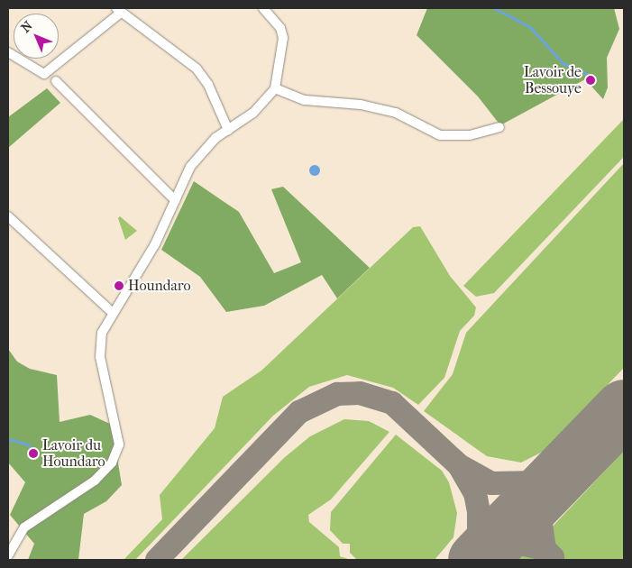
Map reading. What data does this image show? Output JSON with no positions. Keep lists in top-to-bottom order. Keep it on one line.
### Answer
{"places":["Lavoir de Bessouye","Houndaro","Lavoir du Houndaro"],"north":"top left"}
